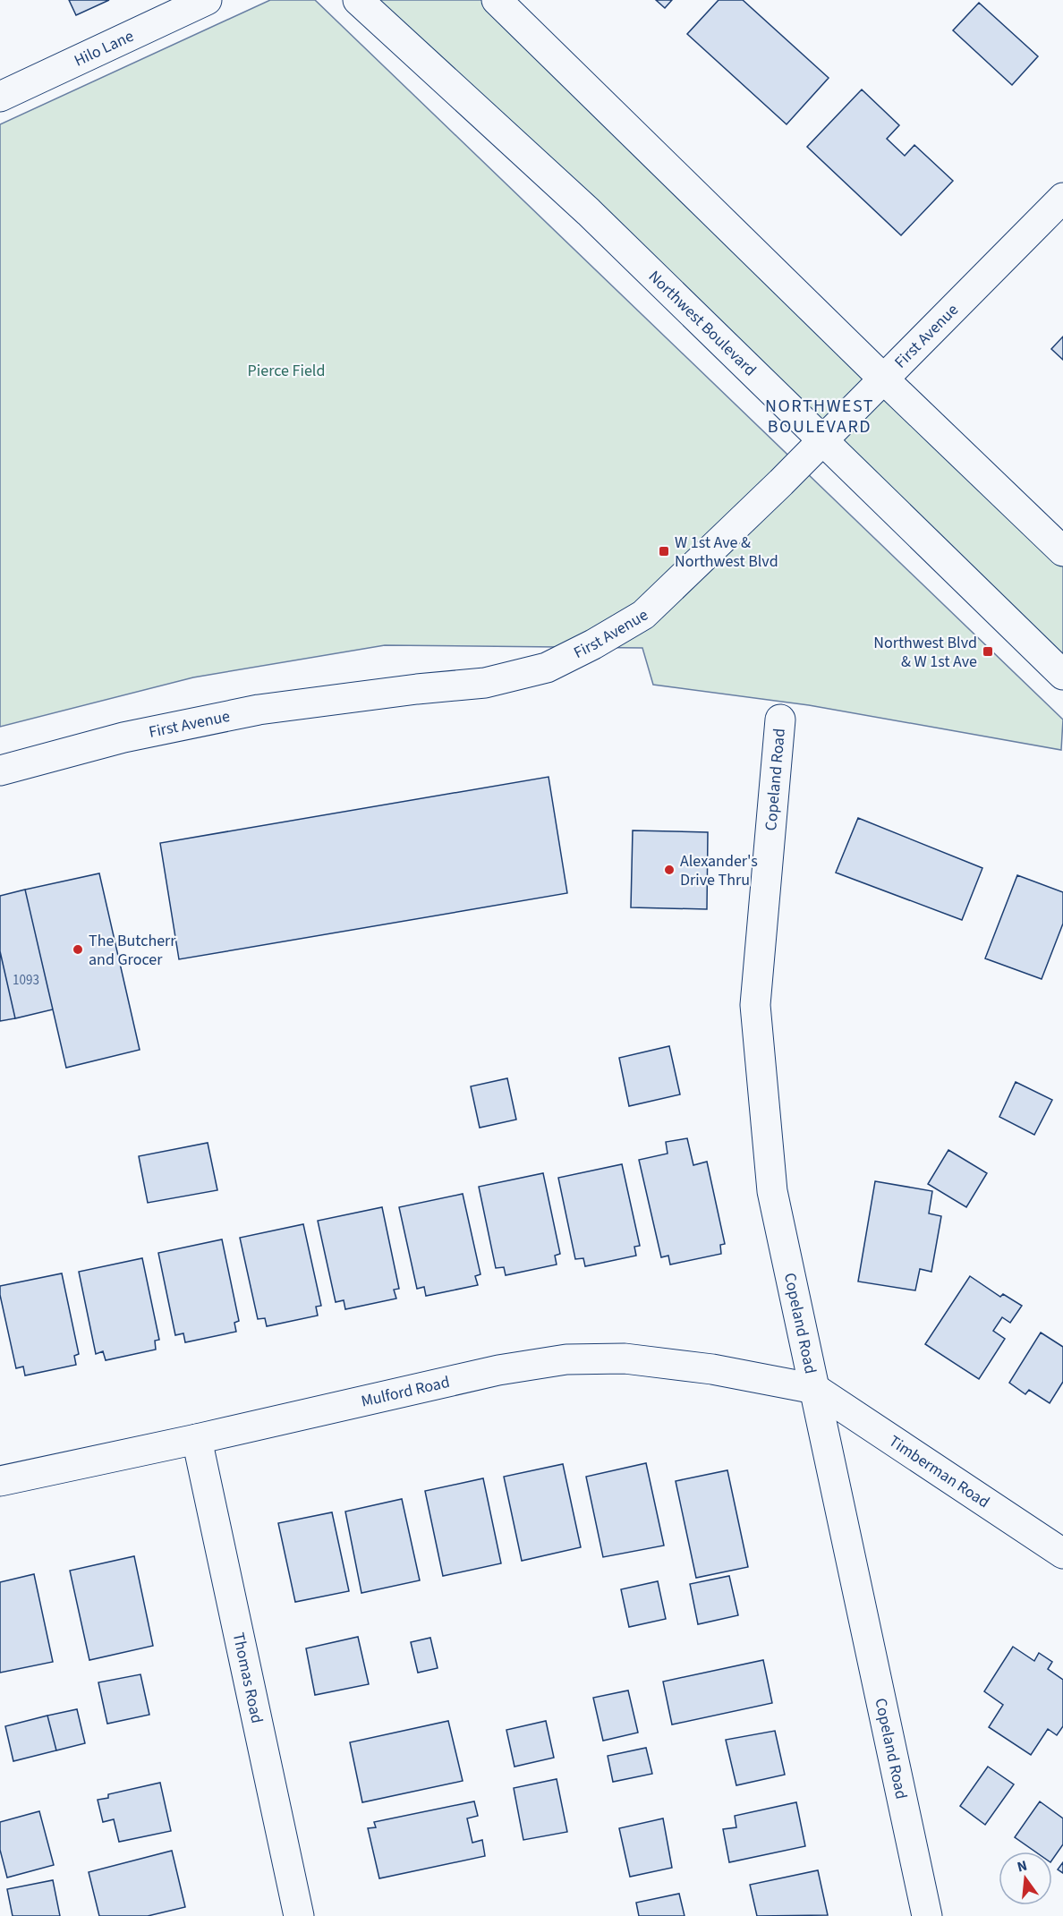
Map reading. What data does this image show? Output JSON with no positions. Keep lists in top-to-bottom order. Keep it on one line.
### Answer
{"streets":{"street":["Hilo Lane","Northwest Boulevard","First Avenue","Copeland Road","Mulford Road","Timberman Road","Thomas Road"]},"crossings":[["Northwest Boulevard","First Avenue"],["Copeland Road","Mulford Road"],["Copeland Road","Timberman Road"],["Mulford Road","Timberman Road"],["Mulford Road","Thomas Road"]],"districts":["NORTHWEST BOULEVARD"],"parks":["Pierce Field"],"places":{"transit":["W 1st Ave & Northwest Blvd","Northwest Blvd & W 1st Ave"],"other":["Alexander's Drive Thru","The Butcherr and Grocer"]},"house_numbers":["1093"],"north":"top"}
